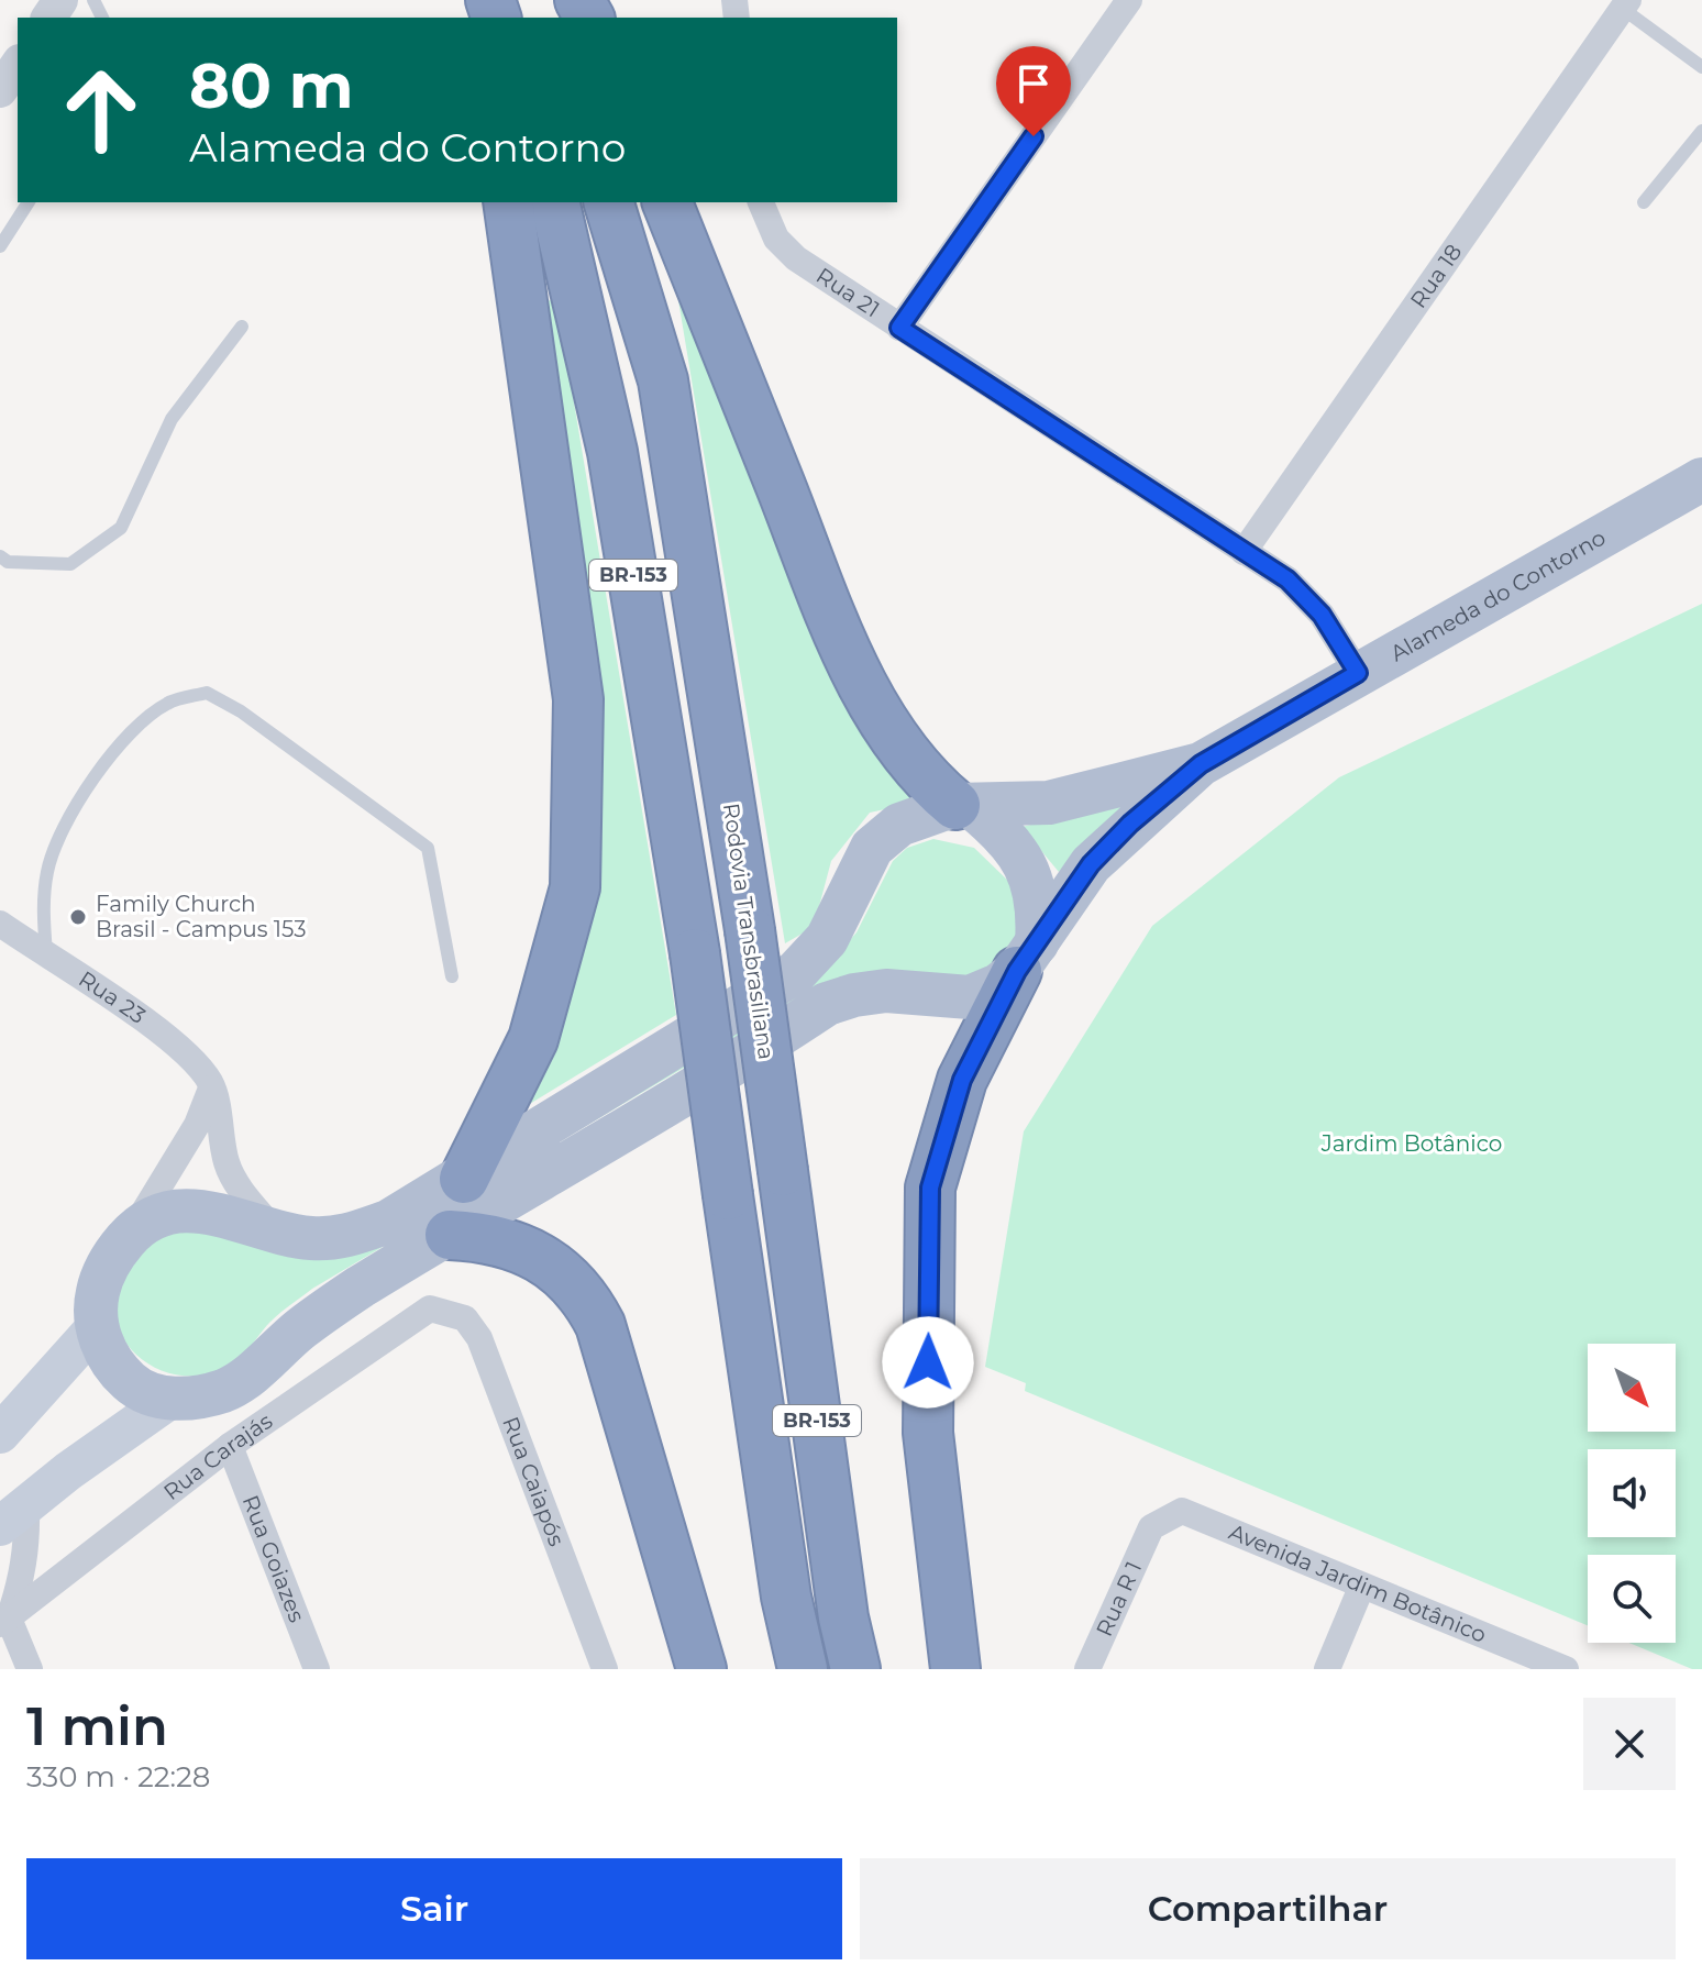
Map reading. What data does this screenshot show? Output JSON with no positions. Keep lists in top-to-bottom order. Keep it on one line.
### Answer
{"streets":{"highway":["BR-153","Rodovia Transbrasiliana"],"main road":["Alameda do Contorno"],"street":["Rua 18","Rua 21","Rua 23","Rua Carajás","Rua Caiapós","Rua Goiazes","Avenida Jardim Botânico","Rua R 1"]},"crossings":[["Rua 18","Rua 21"],["Rua 21","Alameda do Contorno"],["Alameda do Contorno","Rua 23"],["Rua Carajás","Rua Caiapós"],["Rua Carajás","Rua Goiazes"],["Avenida Jardim Botânico","Rua R 1"]],"parks":["Jardim Botânico"],"places":["Family Church Brasil - Campus 153"],"north":"bottom right","page":{"turn":["80 m","Alameda do Contorno"],"heading":["1 min","330 m · 22:28"],"buttons":["Sair","Compartilhar"]}}
